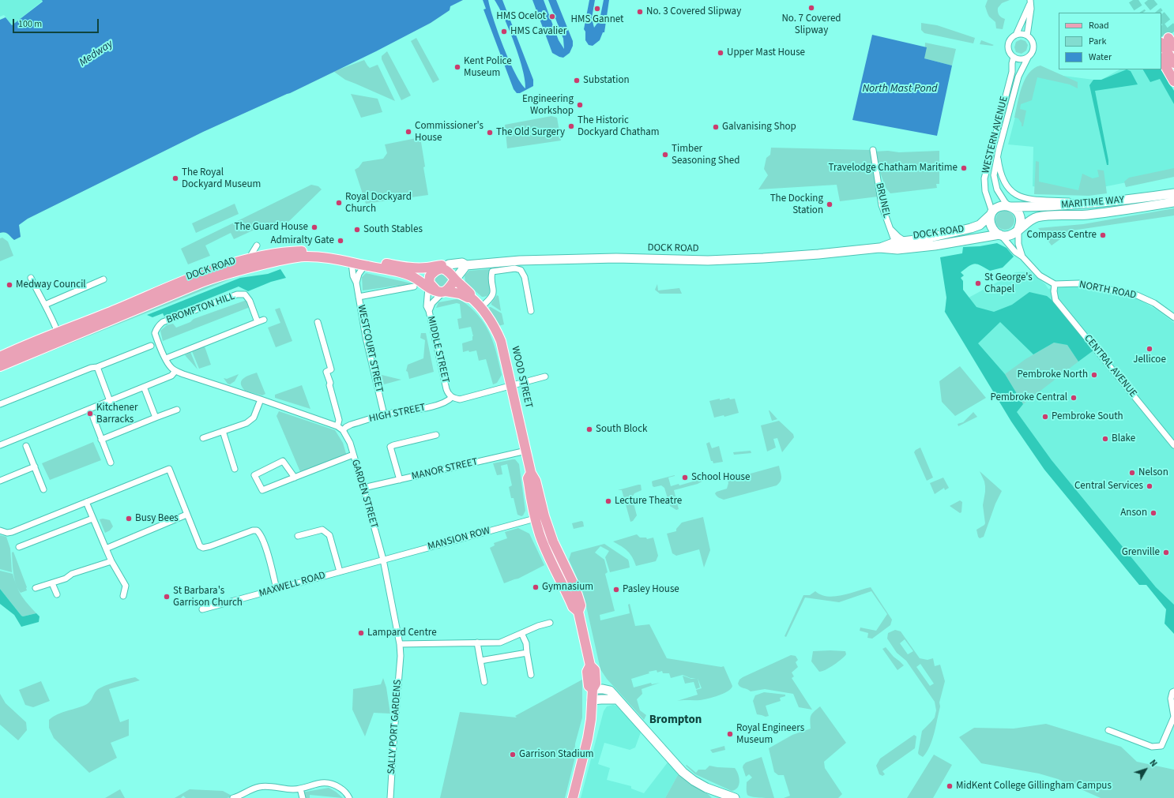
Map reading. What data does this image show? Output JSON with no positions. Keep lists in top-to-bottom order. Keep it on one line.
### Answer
{"streets":{"main road":["DOCK ROAD","WOOD STREET"],"street":["WESTERN AVENUE","BRUNEL","MARITIME WAY","NORTH ROAD","BROMPTON HILL","WESTCOURT STREET","MIDDLE STREET","CENTRAL AVENUE","HIGH STREET","MANOR STREET","GARDEN STREET","MANSION ROW","MAXWELL ROAD","SALLY PORT GARDENS"]},"crossings":[["WESTERN AVENUE","MARITIME WAY"],["WESTERN AVENUE","DOCK ROAD"],["BRUNEL","DOCK ROAD"],["MARITIME WAY","DOCK ROAD"],["DOCK ROAD","WESTCOURT STREET"],["DOCK ROAD","MIDDLE STREET"],["DOCK ROAD","WOOD STREET"],["NORTH ROAD","CENTRAL AVENUE"],["WESTCOURT STREET","HIGH STREET"],["MIDDLE STREET","WOOD STREET"],["MIDDLE STREET","HIGH STREET"],["WOOD STREET","MANOR STREET"],["WOOD STREET","MANSION ROW"],["HIGH STREET","GARDEN STREET"],["MANOR STREET","GARDEN STREET"],["GARDEN STREET","MANSION ROW"],["GARDEN STREET","MAXWELL ROAD"],["GARDEN STREET","SALLY PORT GARDENS"],["MANSION ROW","MAXWELL ROAD"]],"districts":["Brompton"],"water":["Medway","North Mast Pond"],"places":["No. 7 Covered Slipway","HMS Gannet","No. 3 Covered Slipway","HMS Ocelot","HMS Cavalier","Upper Mast House","Kent Police Museum","Substation","Engineering Workshop","The Historic Dockyard Chatham","Galvanising Shop","Commissioner's House","The Old Surgery","Timber Seasoning Shed","Travelodge Chatham Maritime","The Royal Dockyard Museum","Royal Dockyard Church","The Docking Station","The Guard House","South Stables","Compass Centre","Admiralty Gate","St George's Chapel","Medway Council","Jellicoe","Pembroke North","Pembroke Central","Kitchener Barracks","Pembroke South","South Block","Blake","Nelson","School House","Central Services","Lecture Theatre","Anson","Busy Bees","Grenville","Gymnasium","Pasley House","St Barbara's Garrison Church","Lampard Centre","Royal Engineers Museum","Garrison Stadium","MidKent College Gillingham Campus"],"legend":["Road","Park","Water"],"scale_bar":"100 m","north":"top right"}
